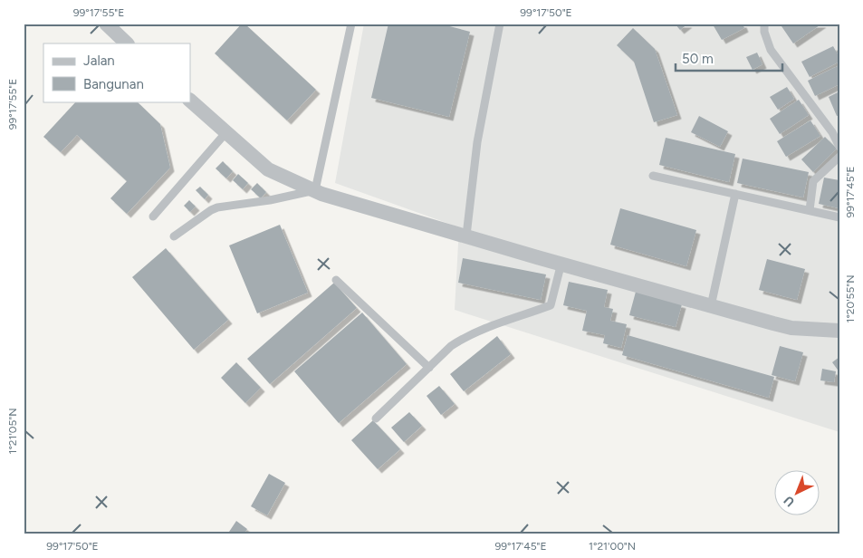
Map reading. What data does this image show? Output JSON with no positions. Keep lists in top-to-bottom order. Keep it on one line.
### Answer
{"legend":["Jalan","Bangunan"],"scale_bar":"50 m","north":"bottom left","coordinates":["99°17'55\"E","99°17'50\"E","99°17'45\"E","1°20'55\"N","1°21'05\"N","1°21'00\"N"]}
